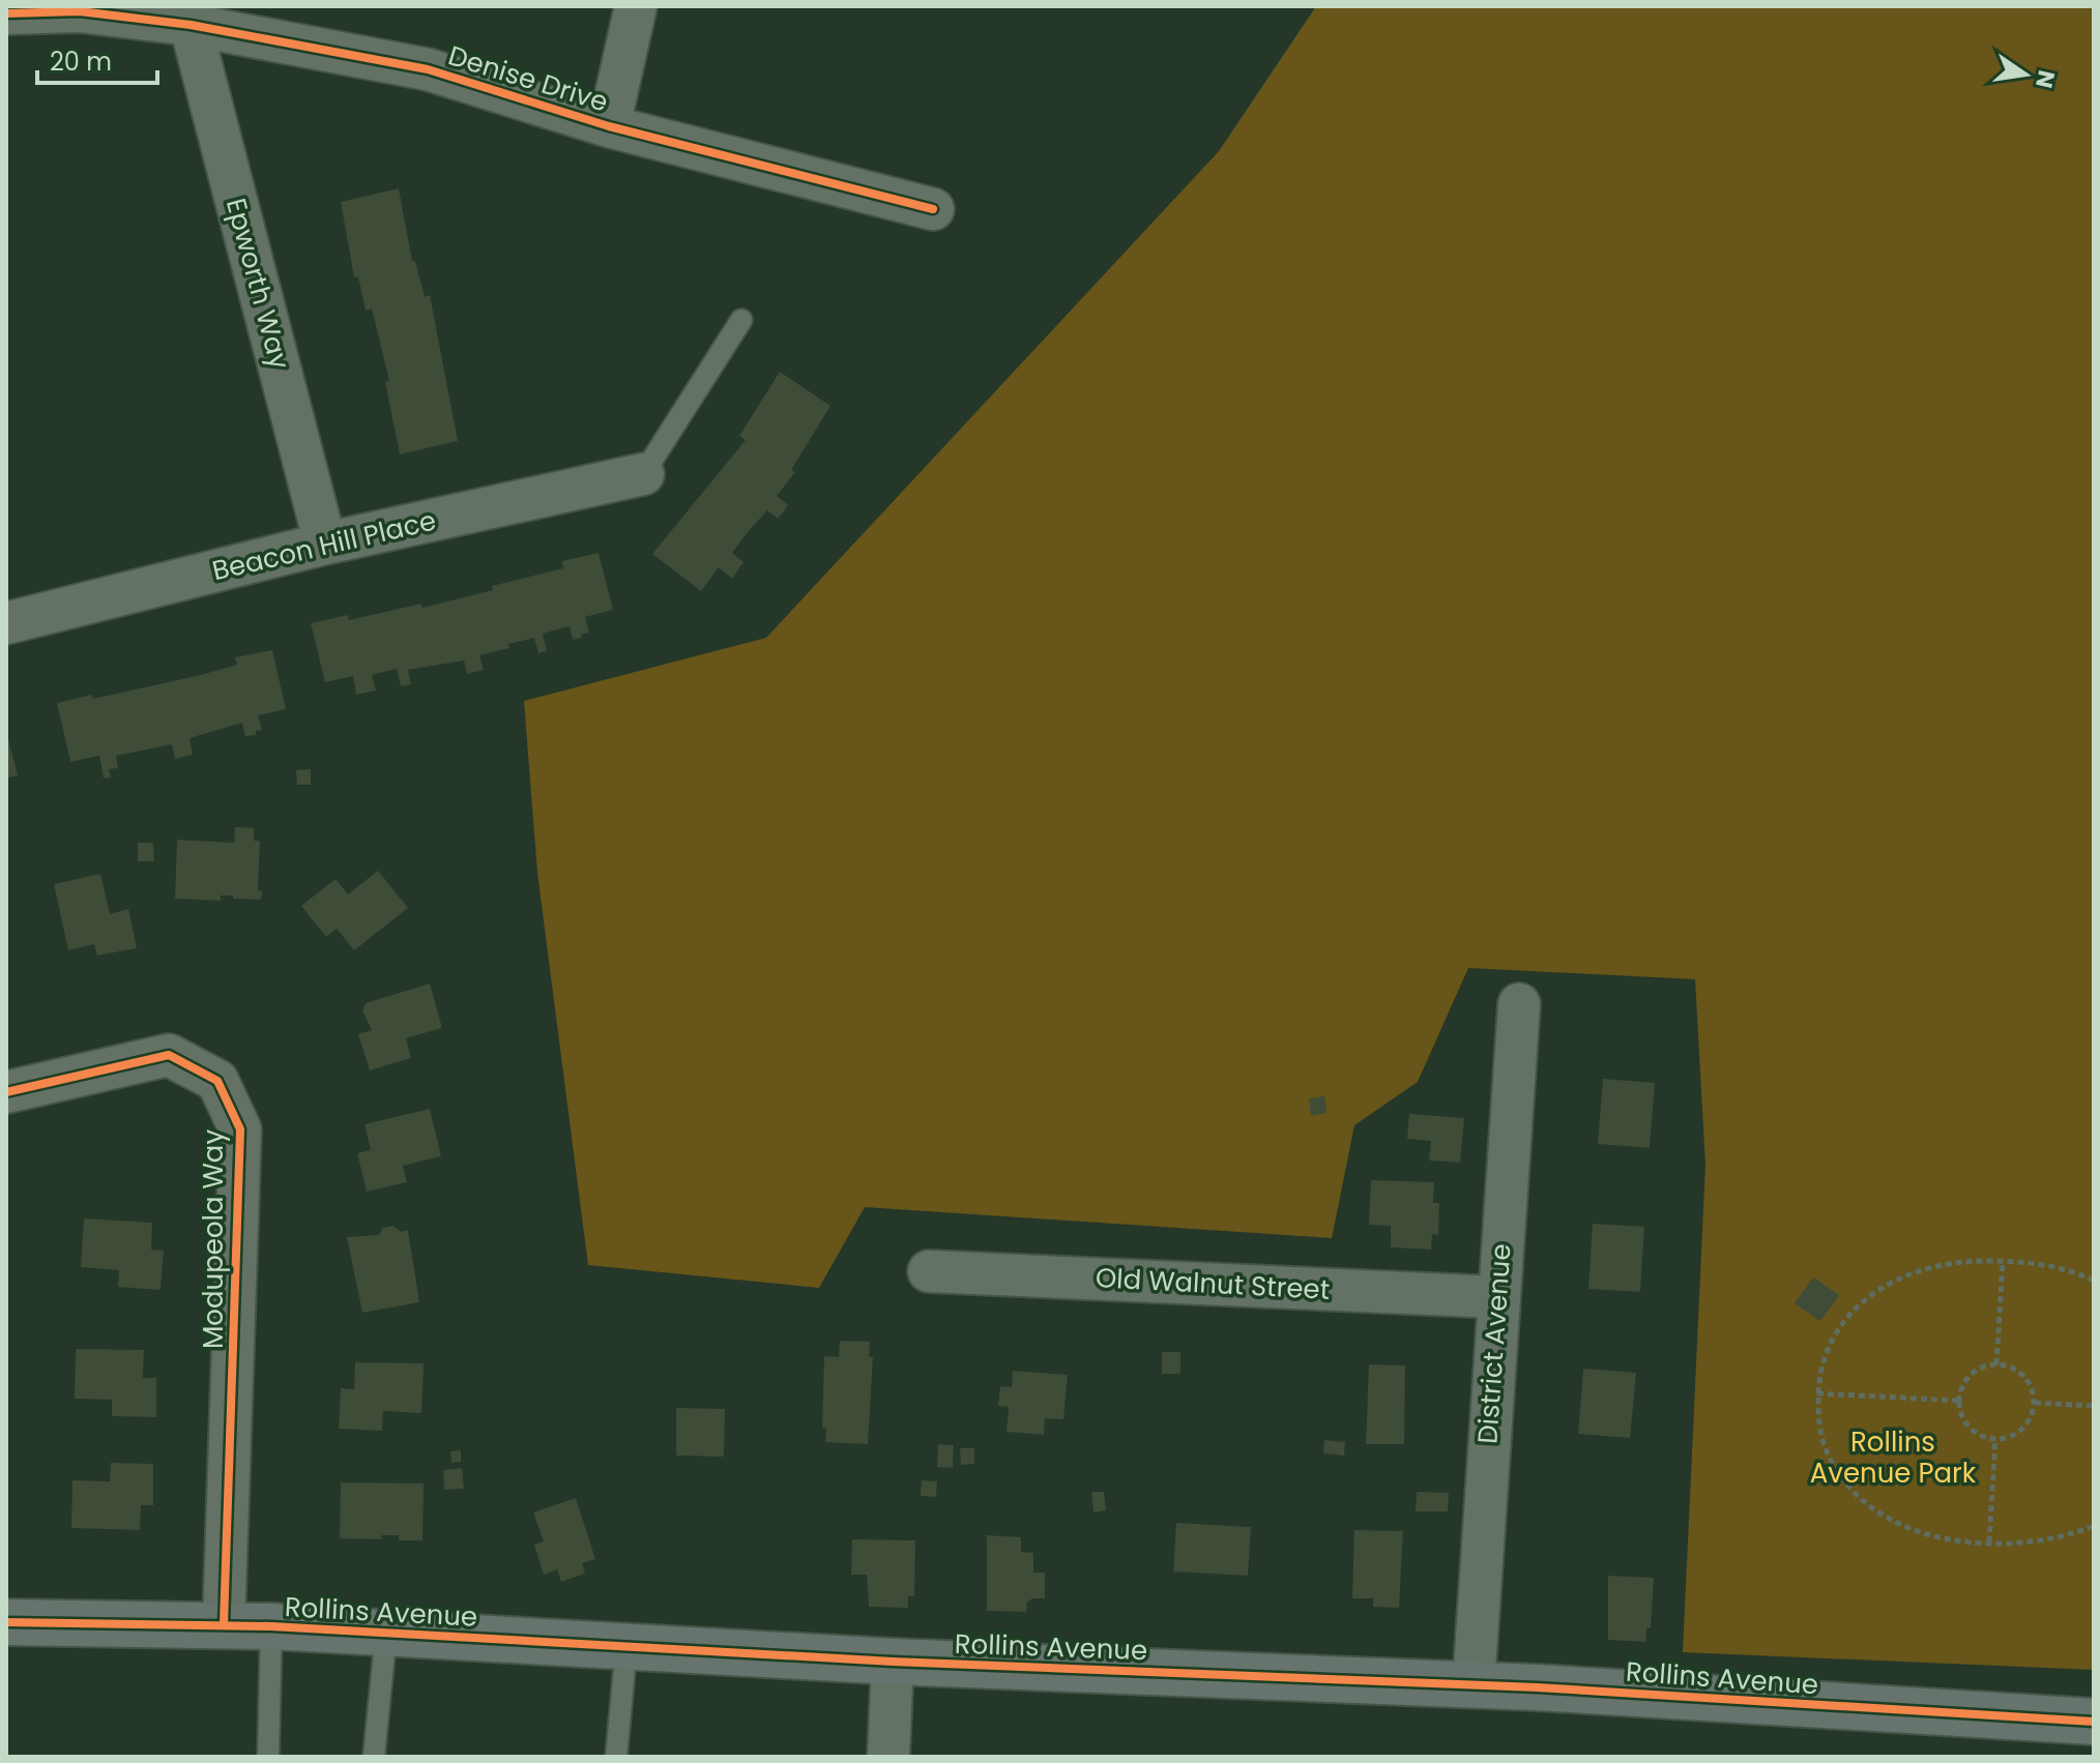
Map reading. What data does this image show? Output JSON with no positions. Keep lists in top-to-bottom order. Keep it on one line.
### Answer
{"streets":{"street":["Denise Drive","Epworth Way","Beacon Hill Place","Modupeola Way","Old Walnut Street","District Avenue","Rollins Avenue"]},"crossings":[["Denise Drive","Epworth Way"],["Epworth Way","Beacon Hill Place"],["Modupeola Way","Rollins Avenue"],["Old Walnut Street","District Avenue"],["District Avenue","Rollins Avenue"]],"parks":["Rollins Avenue Park"],"scale_bar":"20 m","north":"right"}
